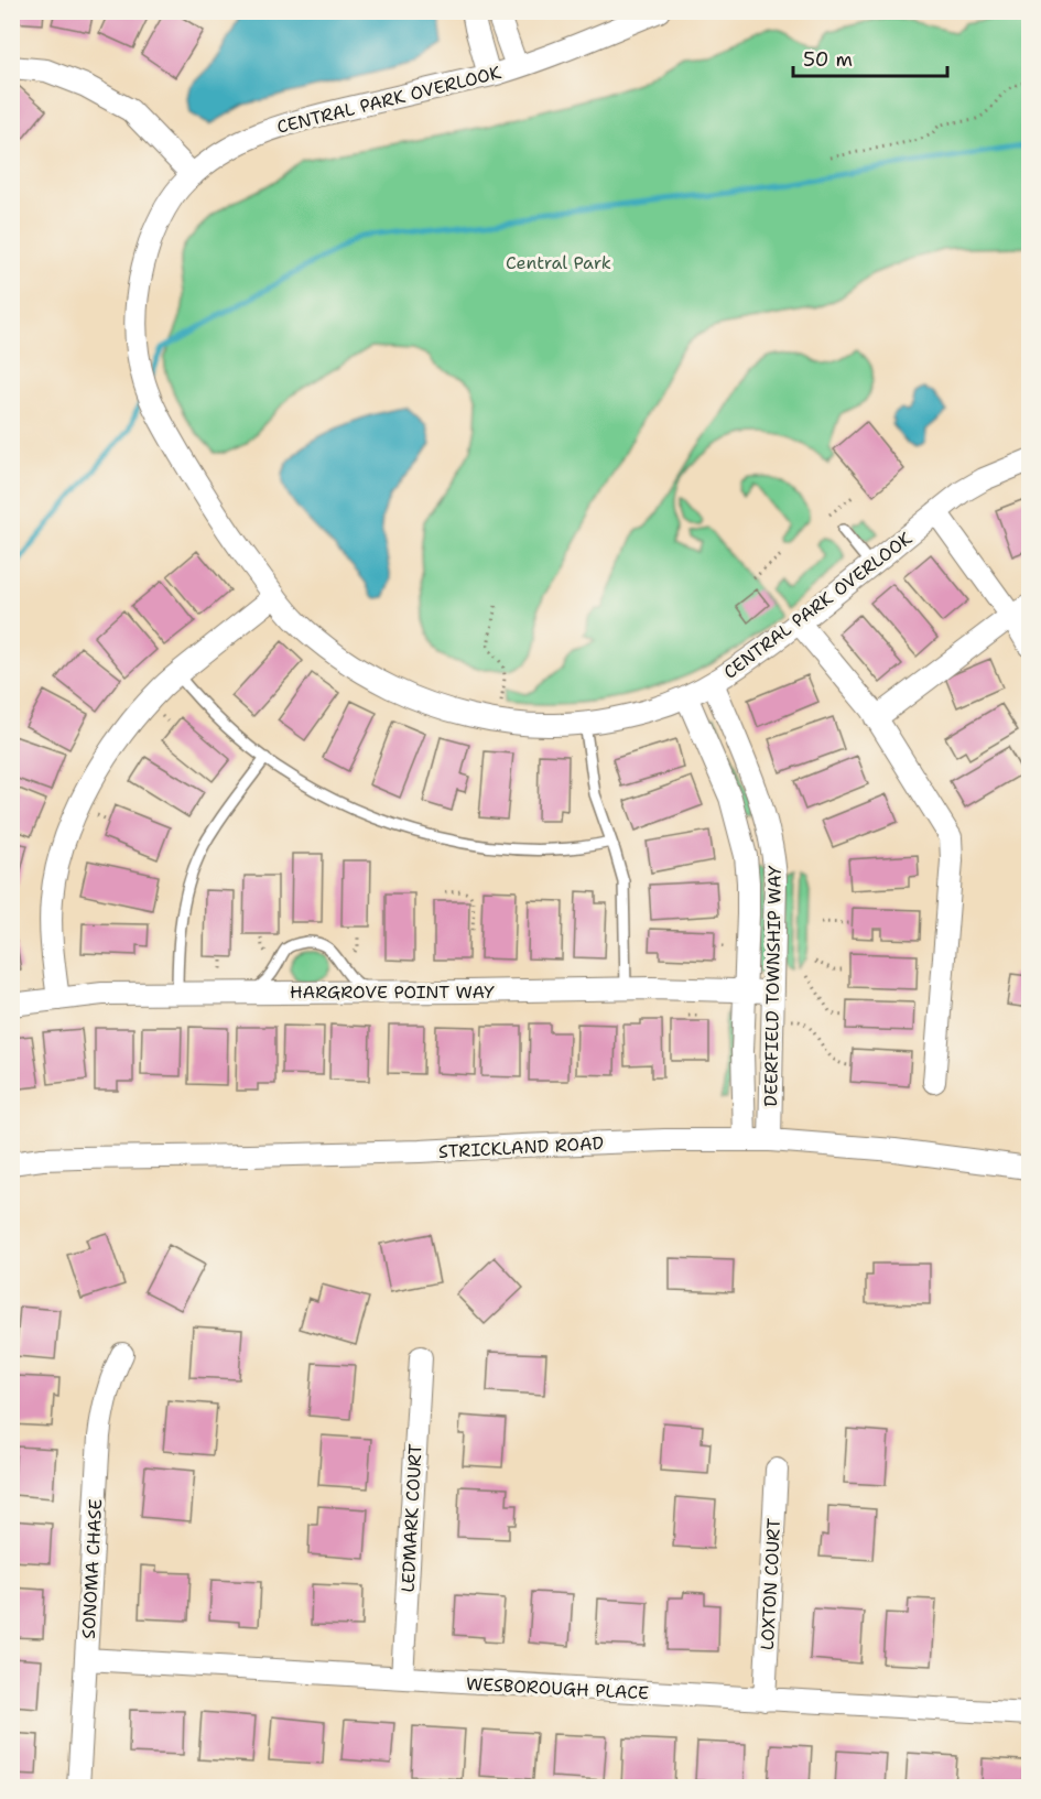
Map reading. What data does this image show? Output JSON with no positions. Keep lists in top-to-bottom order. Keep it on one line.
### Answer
{"streets":{"street":["CENTRAL PARK OVERLOOK","DEERFIELD TOWNSHIP WAY","HARGROVE POINT WAY","STRICKLAND ROAD","LEDMARK COURT","SONOMA CHASE","LOXTON COURT","WESBOROUGH PLACE"]},"crossings":[["CENTRAL PARK OVERLOOK","DEERFIELD TOWNSHIP WAY"],["DEERFIELD TOWNSHIP WAY","HARGROVE POINT WAY"],["DEERFIELD TOWNSHIP WAY","STRICKLAND ROAD"],["LEDMARK COURT","WESBOROUGH PLACE"],["SONOMA CHASE","WESBOROUGH PLACE"],["LOXTON COURT","WESBOROUGH PLACE"]],"parks":["Central Park"],"scale_bar":"50 m"}
